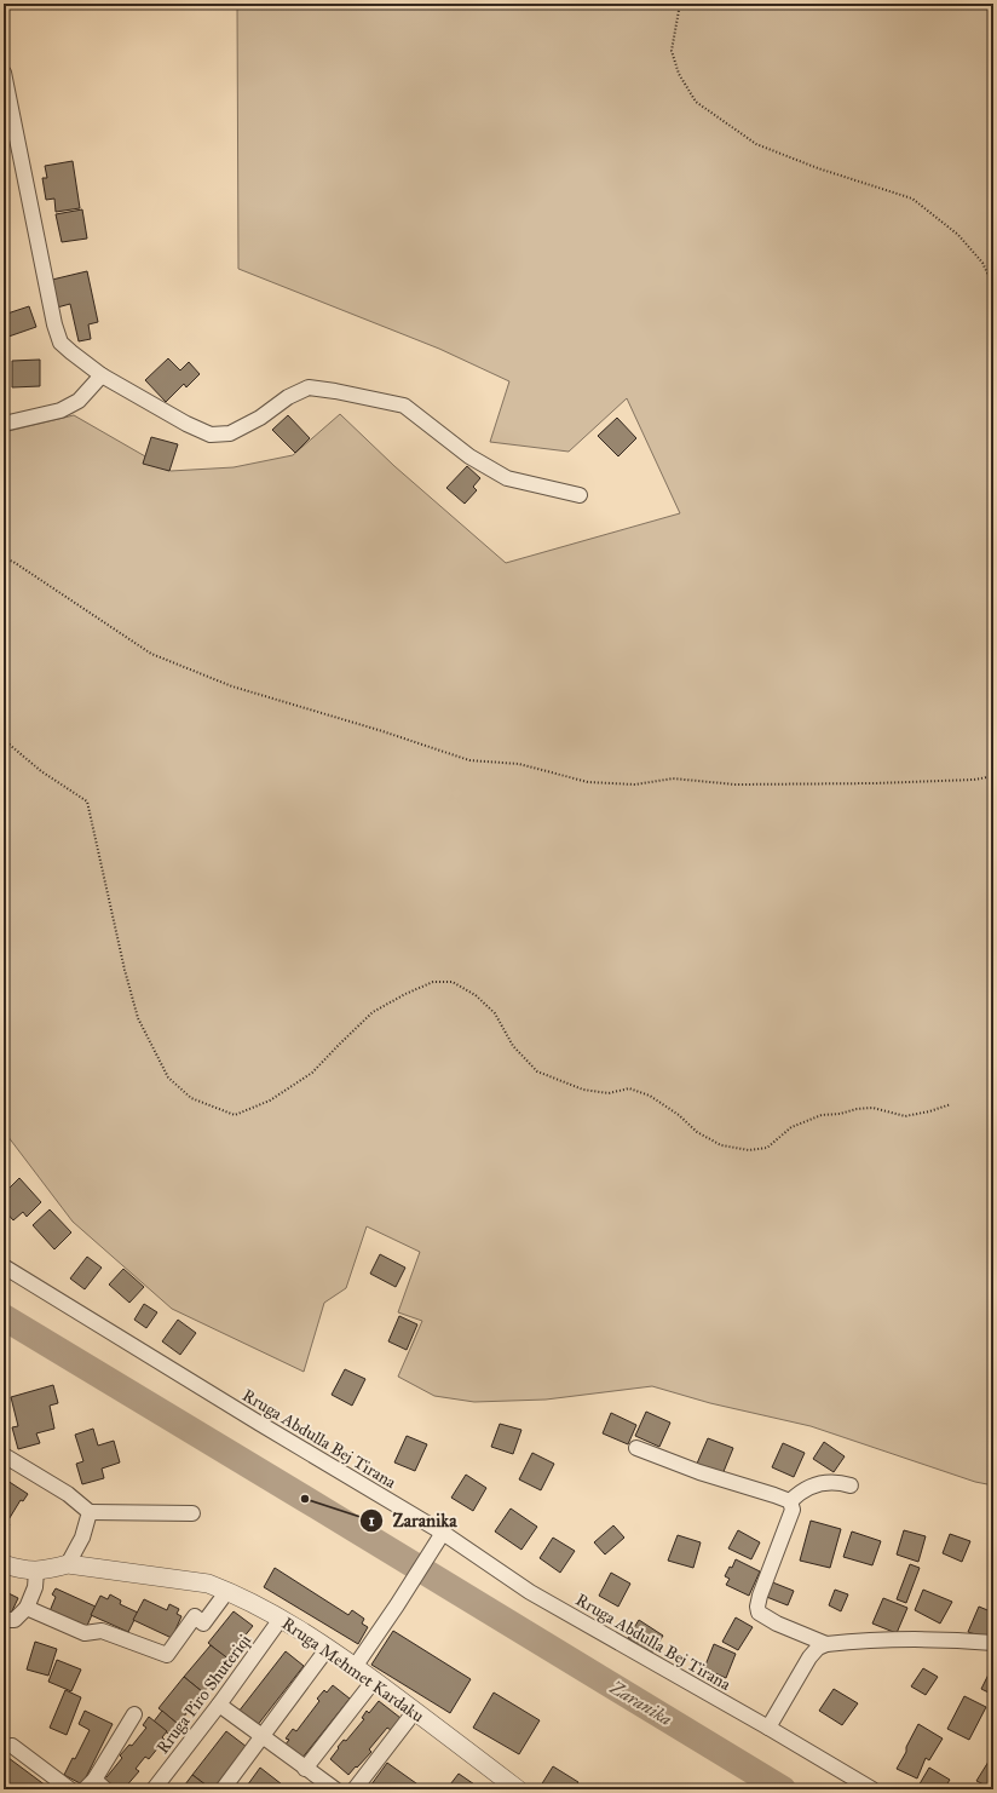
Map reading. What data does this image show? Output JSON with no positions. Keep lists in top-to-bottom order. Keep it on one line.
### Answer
{"streets":{"street":["Rruga Abdulla Bej Tirana","Rruga Mehmet Kardaku","Rruga Piro Shuteriqi"]},"crossings":[["Rruga Mehmet Kardaku","Rruga Piro Shuteriqi"]],"water":["Zaranika"],"places":["Zaranika"]}
